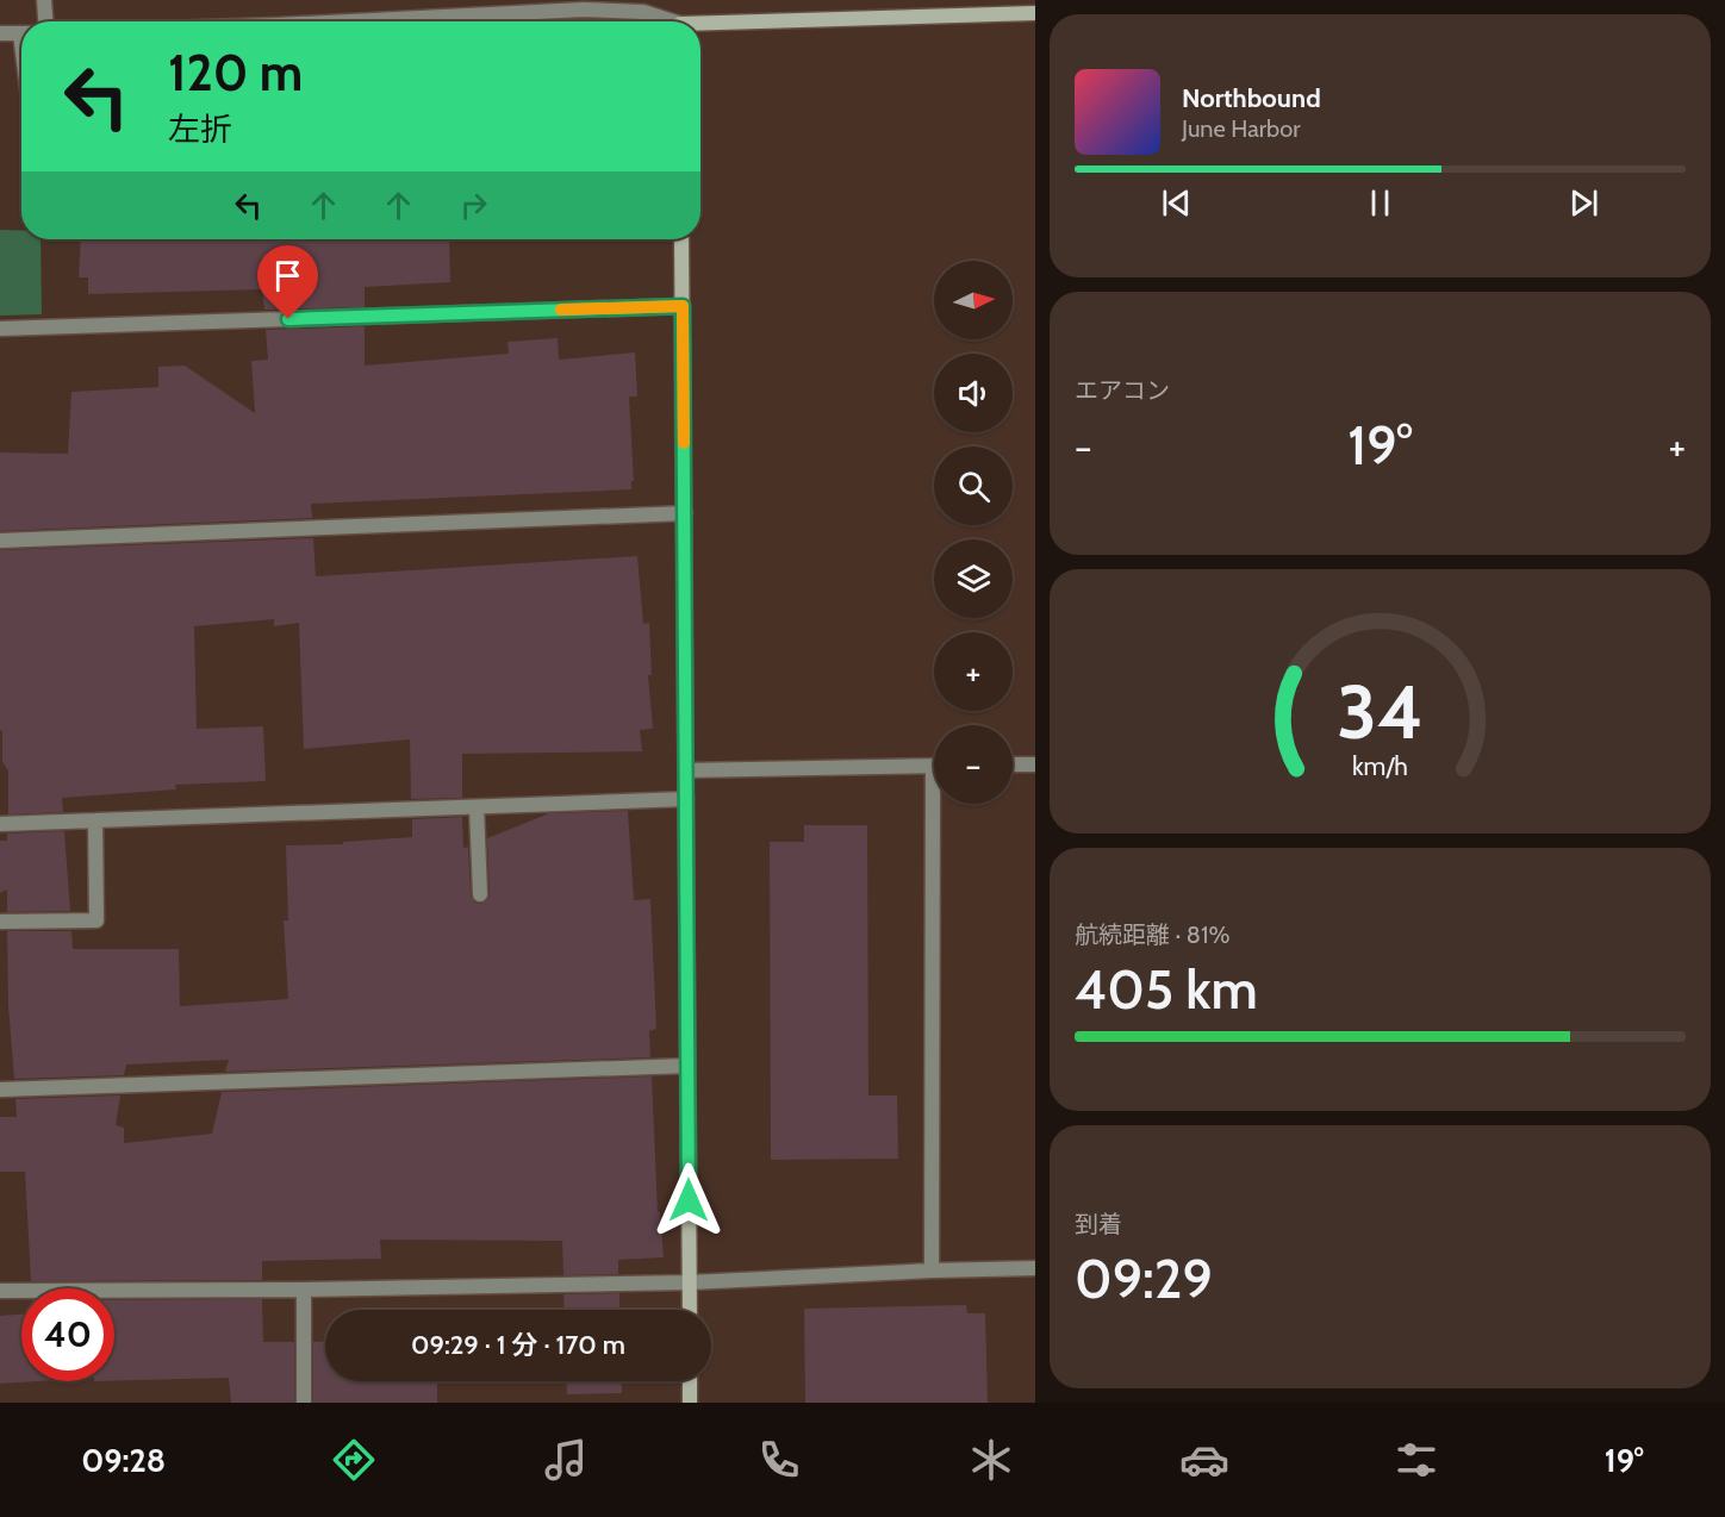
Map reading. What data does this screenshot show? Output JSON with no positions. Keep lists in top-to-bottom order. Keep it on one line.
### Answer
{"north":"right","page":{"turn":["120 m","左折"],"song":["Northbound","June Harbor"],"map_buttons":["+","−"],"tile":["エアコン",["航続距離 · 81%","405 km"],["到着","09:29"]],"heat":["−","19°","+"],"limit":"40","trip":"09:29 · 1 分 · 170 m","tabs":["09:28","19°"],"gauge":["34","km/h"]}}
